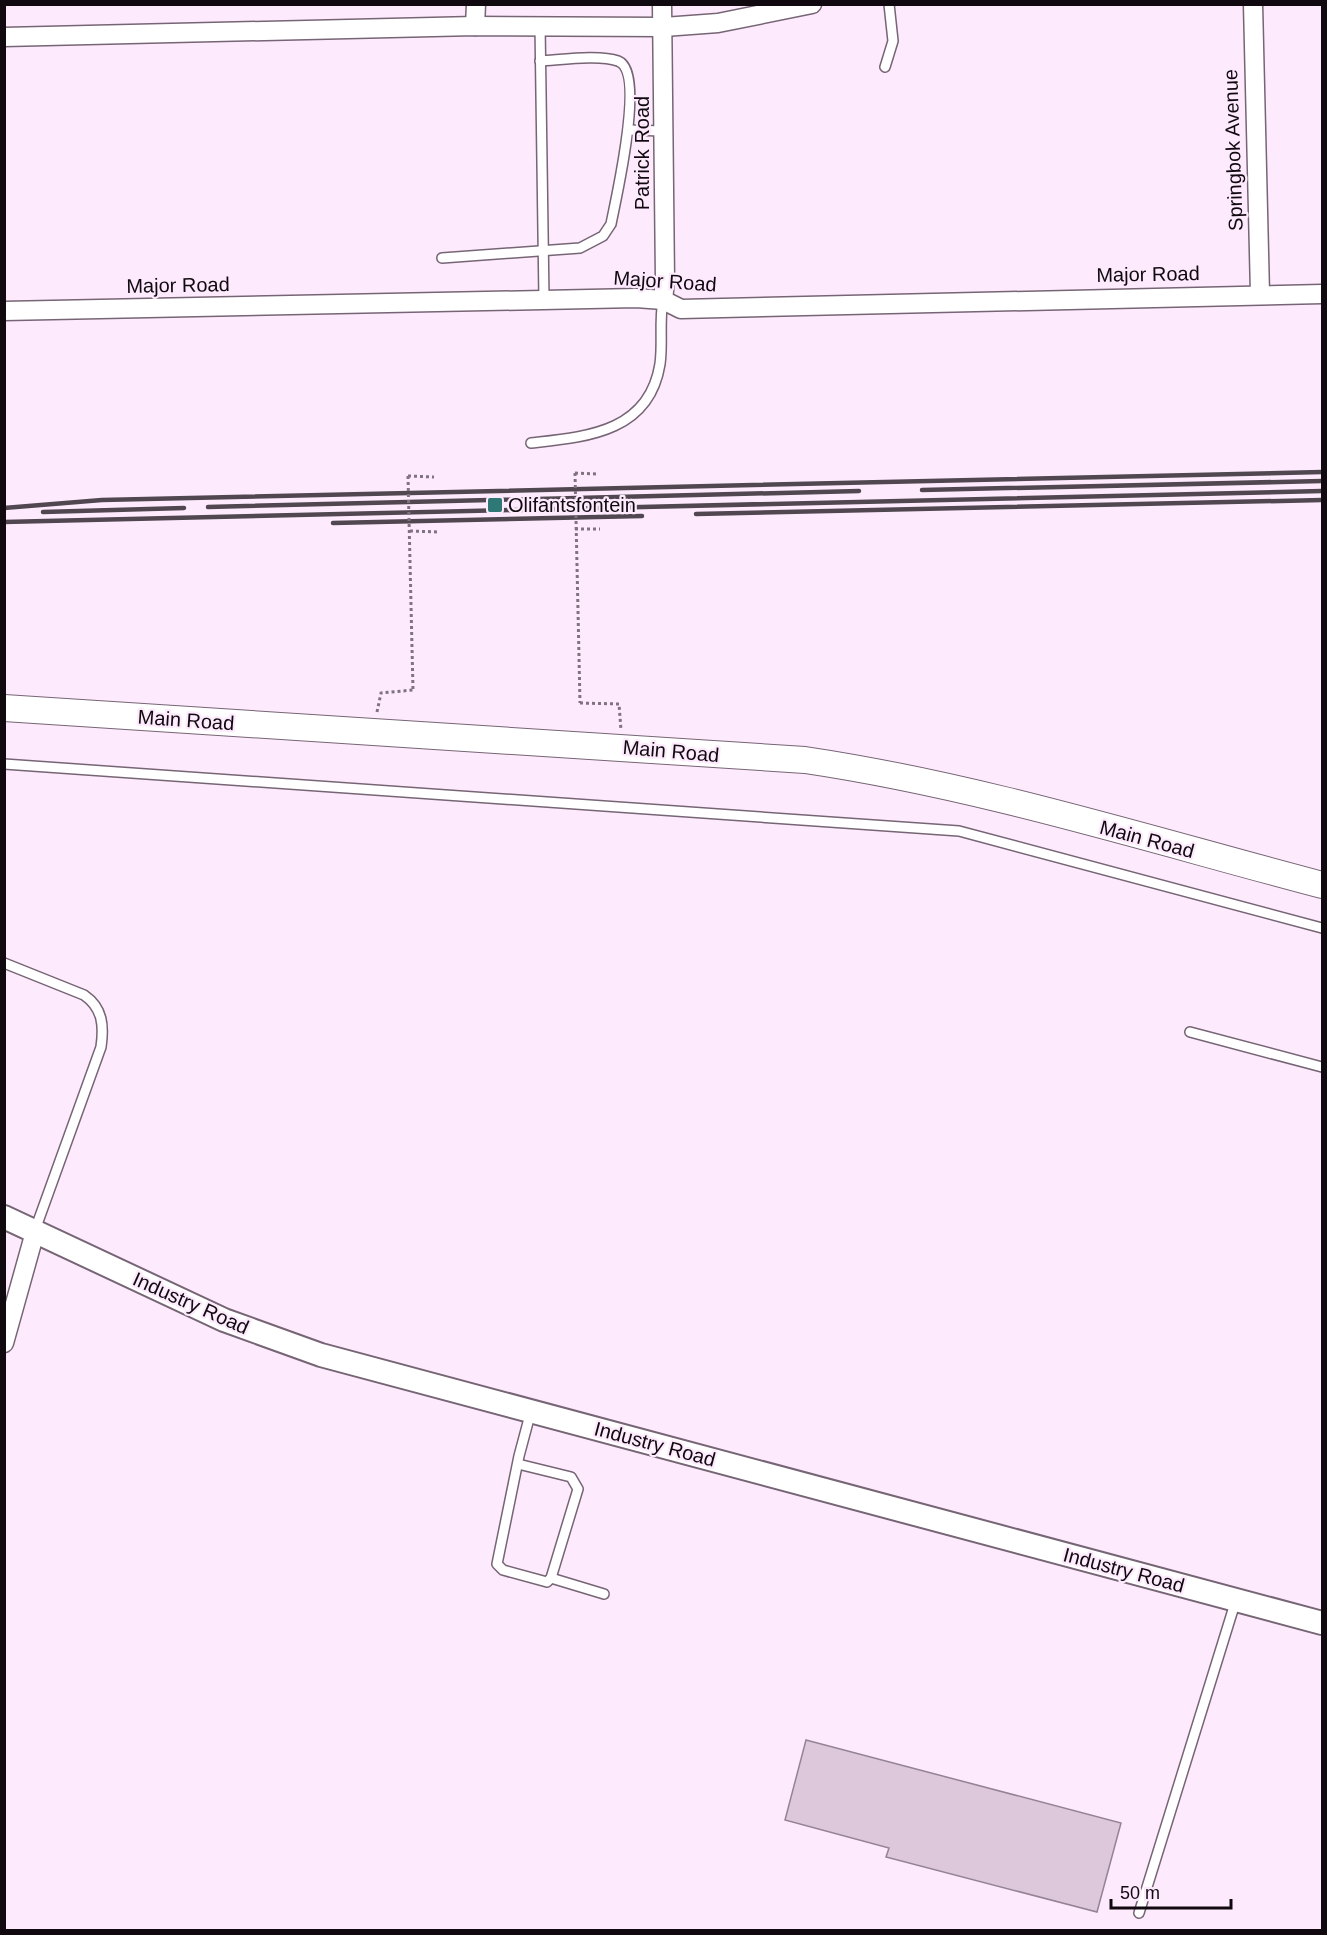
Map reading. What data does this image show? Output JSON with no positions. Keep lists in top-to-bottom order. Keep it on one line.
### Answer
{"streets":{"main road":["Main Road"],"street":["Springbok Avenue","Patrick Road","Major Road","Industry Road"]},"crossings":[["Springbok Avenue","Major Road"],["Patrick Road","Major Road"]],"places":{"transit":["Olifantsfontein"]},"scale_bar":"50 m"}
